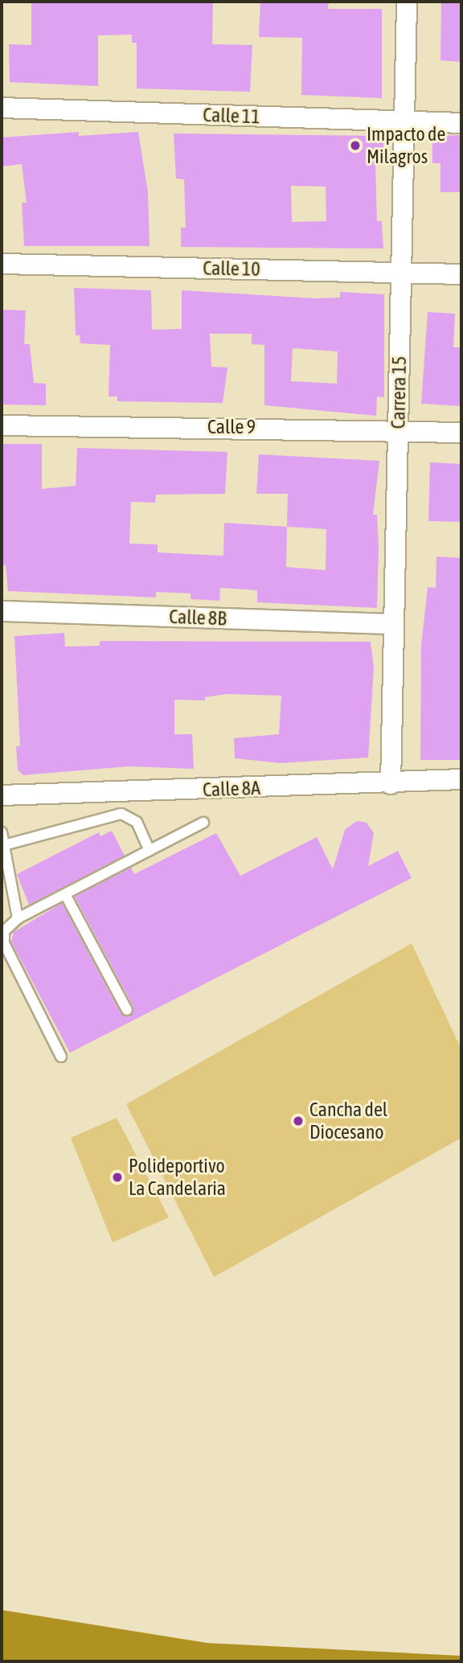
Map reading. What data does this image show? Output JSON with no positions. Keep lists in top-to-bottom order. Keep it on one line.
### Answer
{"streets":{"street":["Calle 11","Calle 10","Carrera 15","Calle 9","Calle 8B","Calle 8A"]},"crossings":[["Calle 11","Carrera 15"],["Calle 10","Carrera 15"],["Carrera 15","Calle 9"],["Carrera 15","Calle 8B"],["Carrera 15","Calle 8A"]],"places":["Impacto de Milagros","Cancha del Diocesano","Polideportivo La Candelaria"]}
